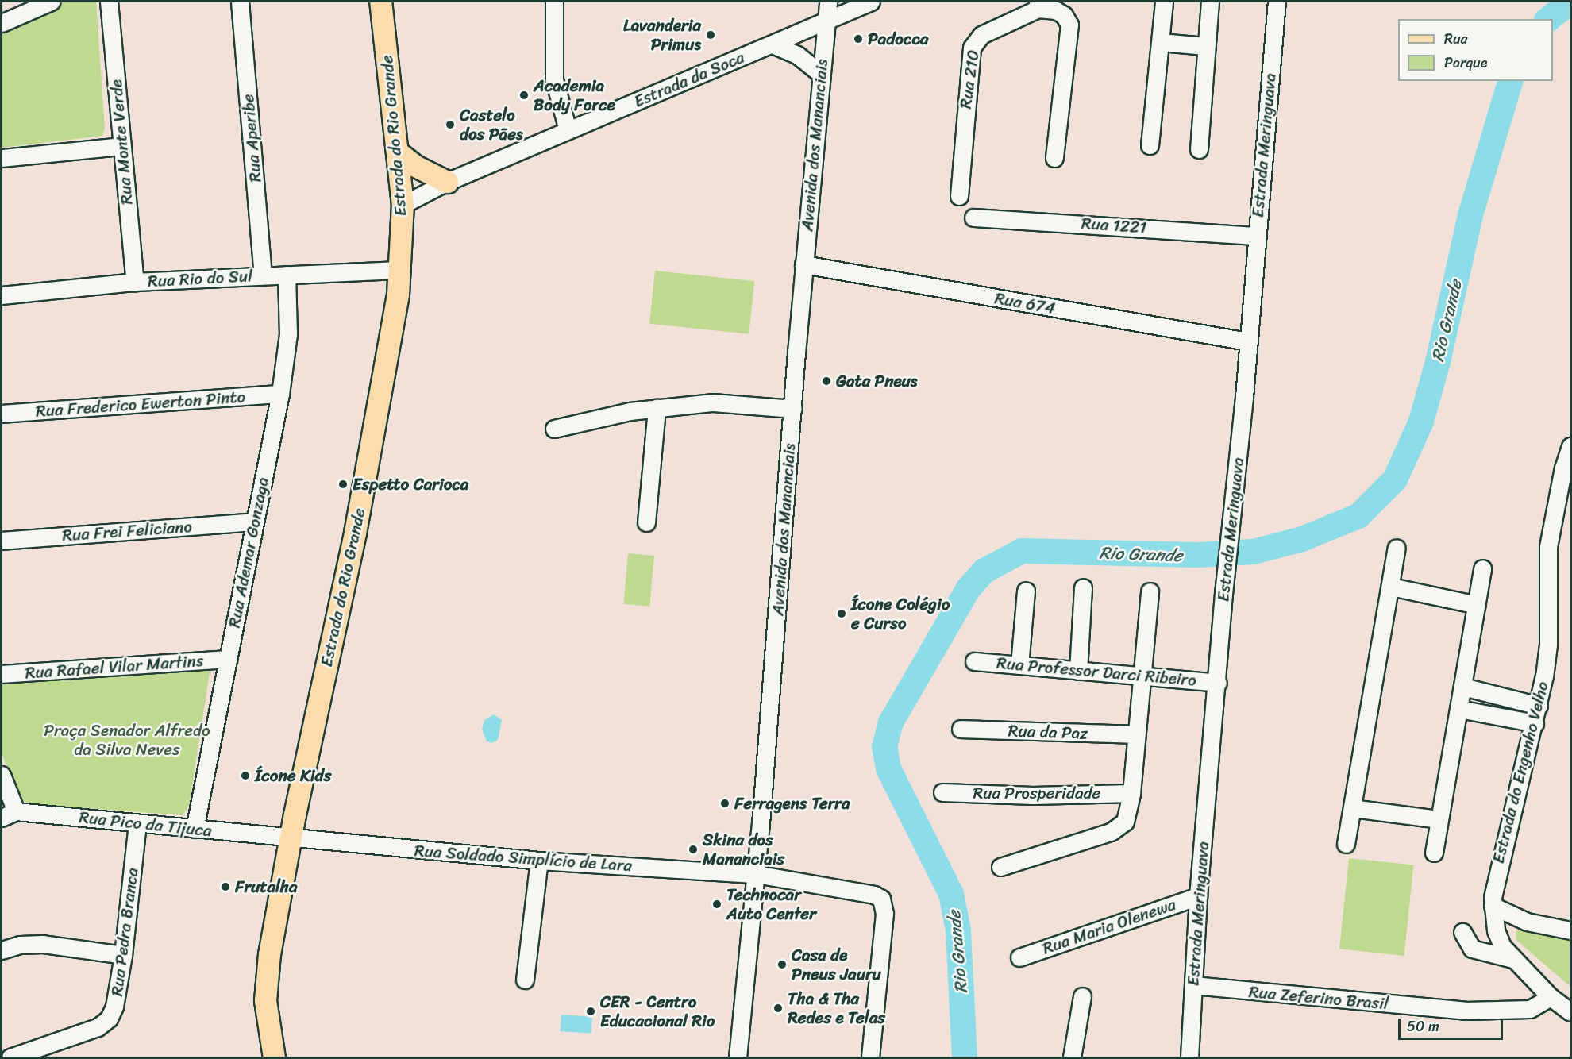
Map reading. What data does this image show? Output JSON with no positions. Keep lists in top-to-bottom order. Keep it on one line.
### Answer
{"streets":{"main road":["Estrada do Rio Grande"],"street":["Estrada da Soca","Rua 210","Rua Aperibe","Rua Monte Verde","Avenida dos Mananciais","Estrada Meringuava","Rua 1221","Rua Rio do Sul","Rua 674","Rua Frederico Ewerton Pinto","Rua Frei Feliciano","Rua Ademar Gonzaga","Rua Rafael Vilar Martins","Rua Professor Darci Ribeiro","Rua da Paz","Estrada do Engenho Velho","Rua Prosperidade","Rua Pico da Tijuca","Rua Soldado Simplício de Lara","Rua Maria Olenewa","Rua Pedra Branca","Rua Zeferino Brasil"]},"crossings":[["Estrada da Soca","Estrada do Rio Grande"],["Estrada da Soca","Avenida dos Mananciais"],["Estrada do Rio Grande","Rua Rio do Sul"],["Estrada do Rio Grande","Rua Pico da Tijuca"],["Estrada do Rio Grande","Rua Soldado Simplício de Lara"],["Rua Aperibe","Rua Rio do Sul"],["Rua Monte Verde","Rua Rio do Sul"],["Avenida dos Mananciais","Rua 674"],["Avenida dos Mananciais","Rua Soldado Simplício de Lara"],["Estrada Meringuava","Rua 1221"],["Estrada Meringuava","Rua 674"],["Estrada Meringuava","Rua Professor Darci Ribeiro"],["Estrada Meringuava","Rua Maria Olenewa"],["Estrada Meringuava","Rua Zeferino Brasil"],["Rua Rio do Sul","Rua Ademar Gonzaga"],["Rua Frederico Ewerton Pinto","Rua Ademar Gonzaga"],["Rua Frei Feliciano","Rua Ademar Gonzaga"],["Rua Ademar Gonzaga","Rua Rafael Vilar Martins"],["Rua Ademar Gonzaga","Rua Pico da Tijuca"],["Estrada do Engenho Velho","Rua Zeferino Brasil"],["Rua Pico da Tijuca","Rua Soldado Simplício de Lara"],["Rua Pico da Tijuca","Rua Pedra Branca"]],"water":["Rio Grande"],"parks":["Praça Senador Alfredo da Silva Neves"],"places":["Lavanderia Primus","Padocca","Academia Body Force","Castelo dos Pães","Gata Pneus","Espetto Carioca","Ícone Colégio e Curso","Ícone Kids","Ferragens Terra","Skina dos Mananciais","Frutalha","Technocar Auto Center","Casa de Pneus Jauru","Tha & Tha Redes e Telas","CER - Centro Educacional Rio"],"legend":["Rua","Parque"],"scale_bar":"50 m"}
